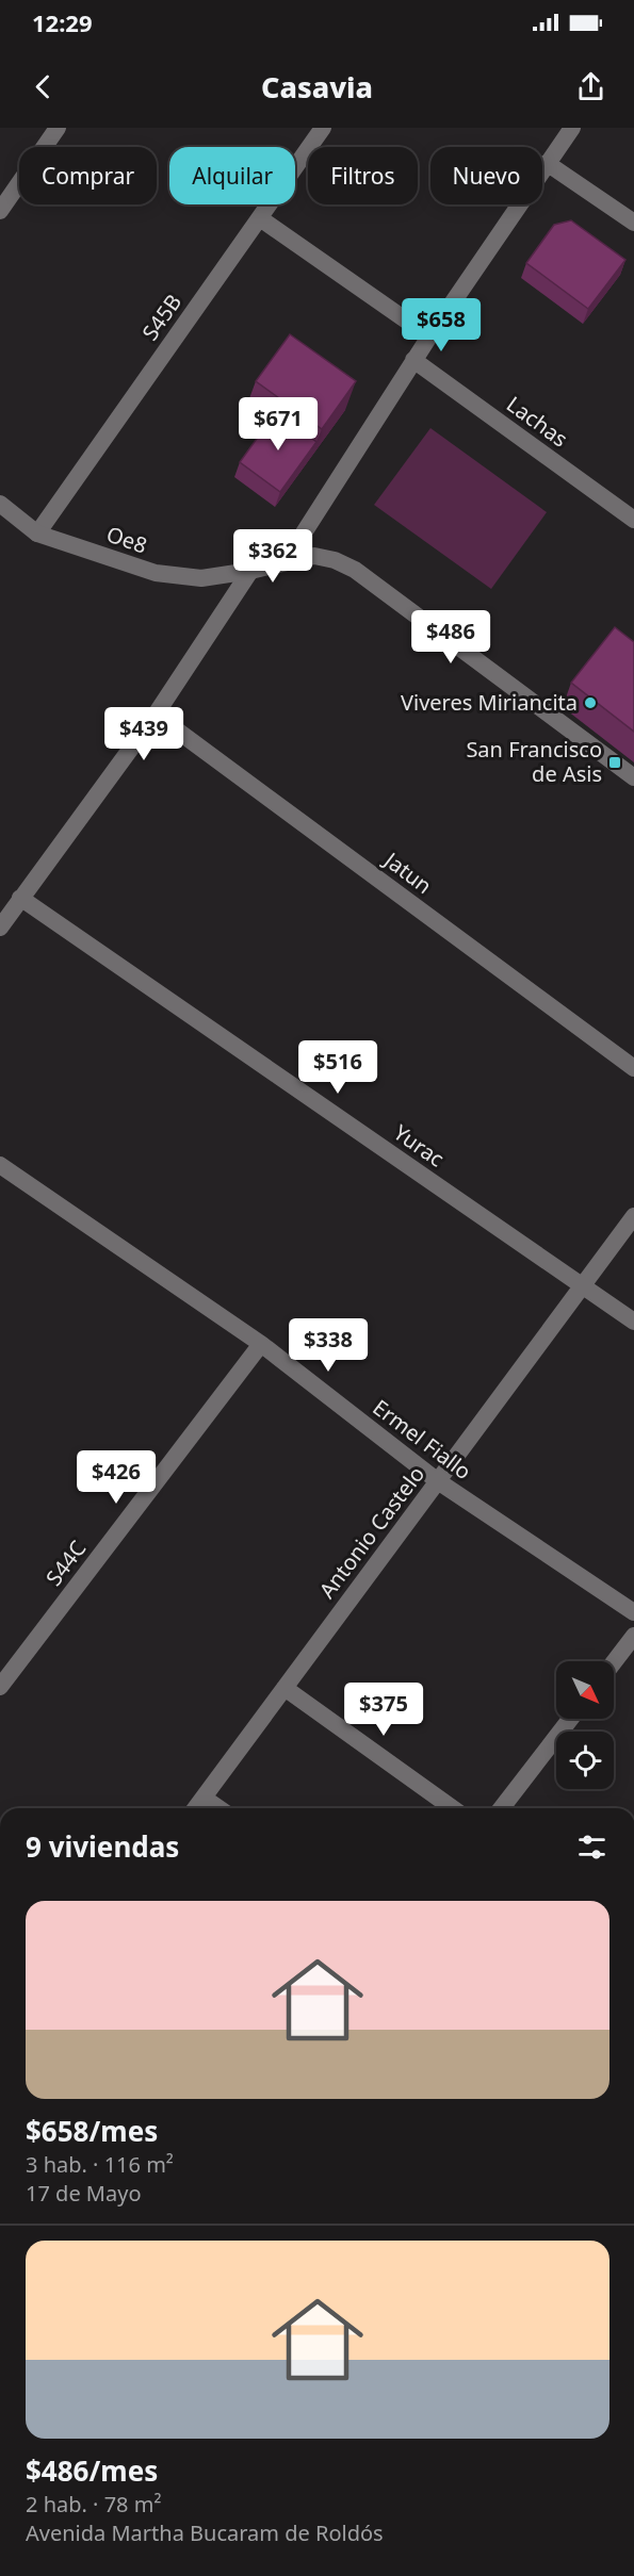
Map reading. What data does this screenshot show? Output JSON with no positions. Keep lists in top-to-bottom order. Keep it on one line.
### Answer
{"streets":{"street":["S45B","Lachas","Oe8","Jatun","Yurac","Ermel Fiallo","Antonio Castelo","S44C"]},"crossings":[["S45B","Oe8"],["Yurac","Antonio Castelo"],["Ermel Fiallo","Antonio Castelo"],["Ermel Fiallo","S44C"]],"places":{"other":["Viveres Miriancita"],"transit":["San Francisco de Asis"]},"north":"bottom right","page":{"status":"12:29","header":"Casavia","chip":["Comprar","Alquilar","Filtros","Nuevo"],"price":["$658","$671","$362","$486","$439","$516","$338","$426","$375"],"heading":"9 viviendas","list":[{"name":"$658/mes","note":"3 hab. · 116 m² · 17 de Mayo"},{"name":"$486/mes","note":"2 hab. · 78 m² · Avenida Martha Bucaram de Roldós"}]}}
